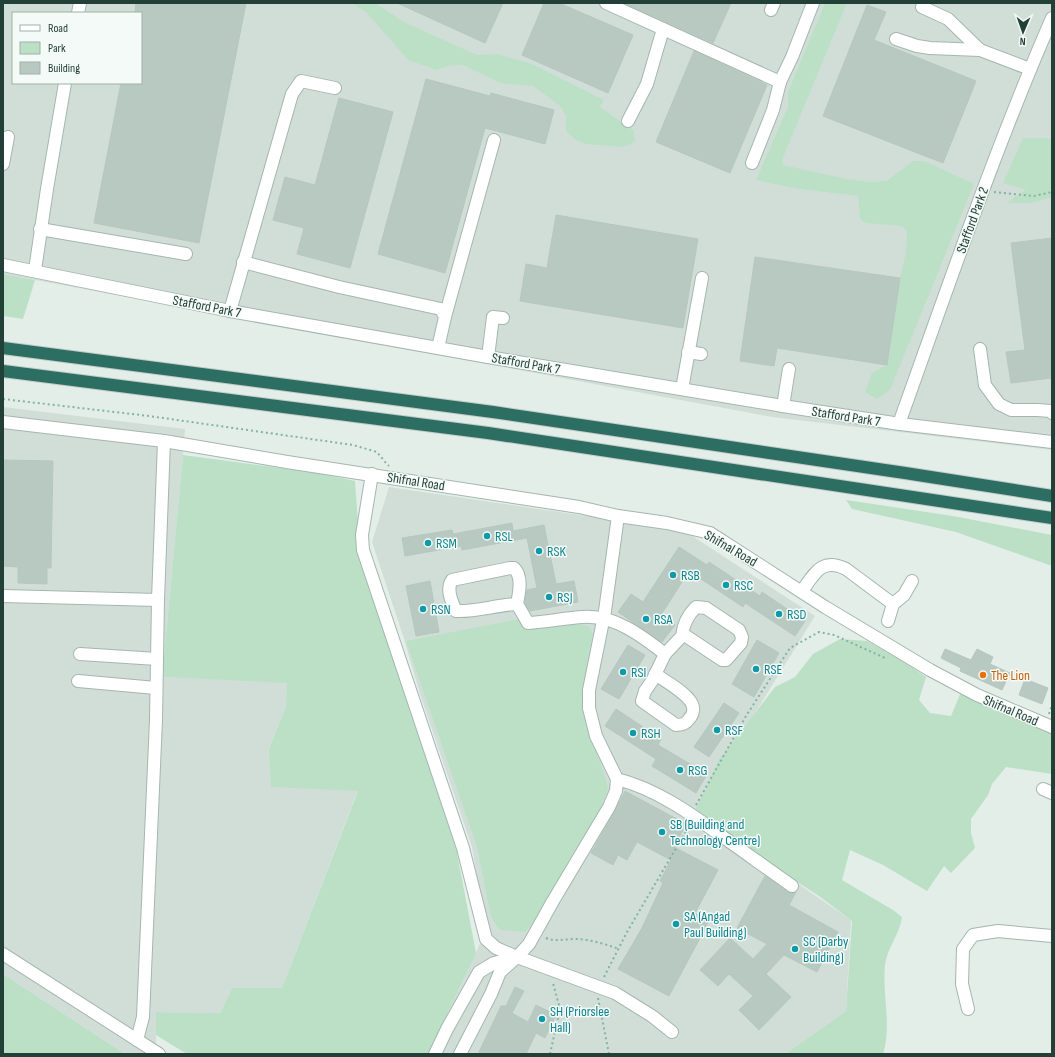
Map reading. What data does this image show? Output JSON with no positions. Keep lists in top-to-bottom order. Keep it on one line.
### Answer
{"streets":{"street":["Stafford Park 2","Stafford Park 7","Shifnal Road"]},"crossings":[["Stafford Park 2","Stafford Park 7"]],"places":["RSL","RSM","RSK","RSB","RSC","RSJ","RSN","RSD","RSA","RSE","RSI","The Lion","RSF","RSH","RSG","SB (Building and Technology Centre)","SA (Angad Paul Building)","SC (Darby Building)","SH (Priorslee Hall)"],"legend":["Road","Park","Building"],"north":"bottom"}
